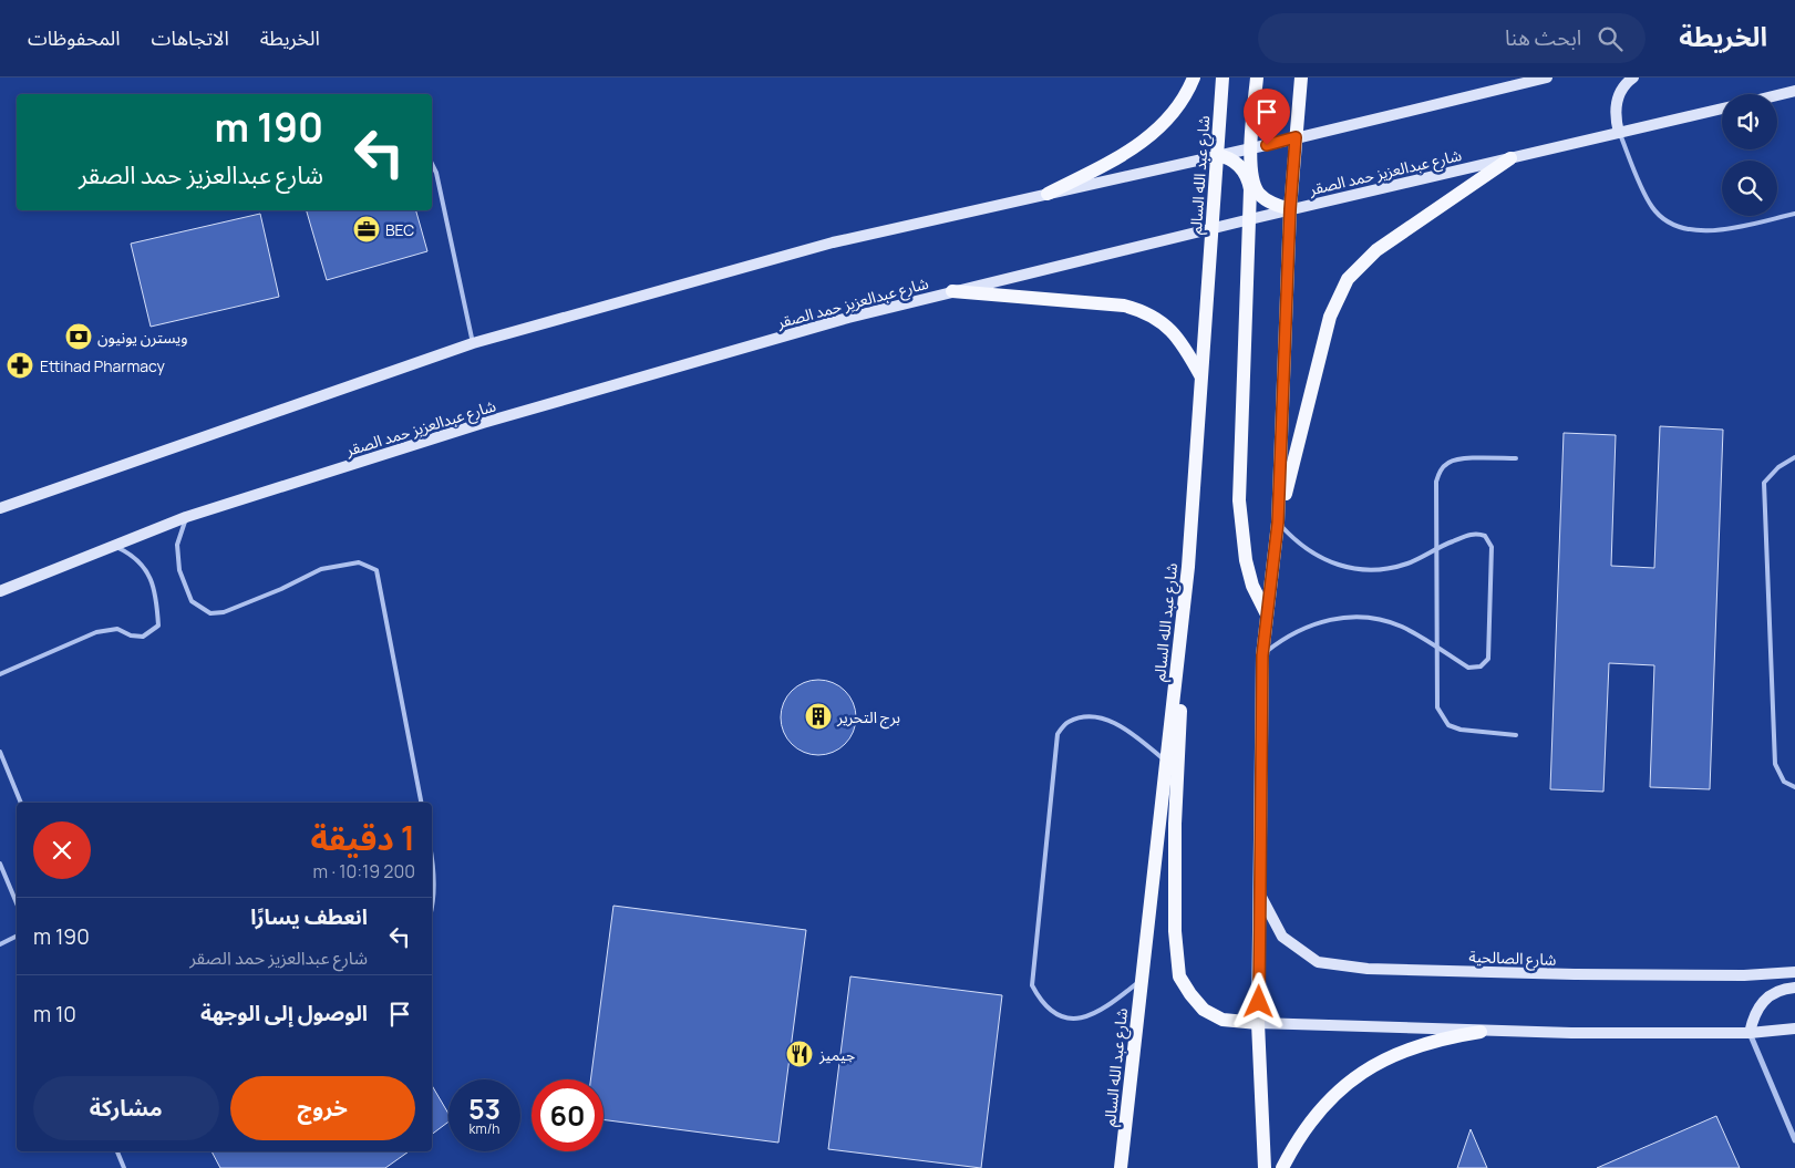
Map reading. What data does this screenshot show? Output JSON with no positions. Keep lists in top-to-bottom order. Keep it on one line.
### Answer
{"streets":{"main road":["شارع عبدالعزيز حمد الصقر","شارع عبد الله السالم","شارع الصالحية"]},"crossings":[["شارع عبدالعزيز حمد الصقر","شارع عبد الله السالم"]],"places":{"office":["BEC"],"bank":["ويسترن يونيون"],"pharmacy":["Ettihad Pharmacy"],"building":["برج التحرير"],"restaurant":["جيميز"]},"page":{"header":"الخريطة","search":"ابحث هنا","nav":["الخريطة","الاتجاهات","المحفوظات"],"turn":["190 m","شارع عبدالعزيز حمد الصقر"],"heading":["1 دقيقة","200 m · 10:19"],"list":[{"name":"انعطف يسارًا","note":"شارع عبدالعزيز حمد الصقر","value":"190 m"},{"name":"الوصول إلى الوجهة","value":"10 m"}],"buttons":["خروج","مشاركة"],"speed":"53 km/h","limit":"60"}}
